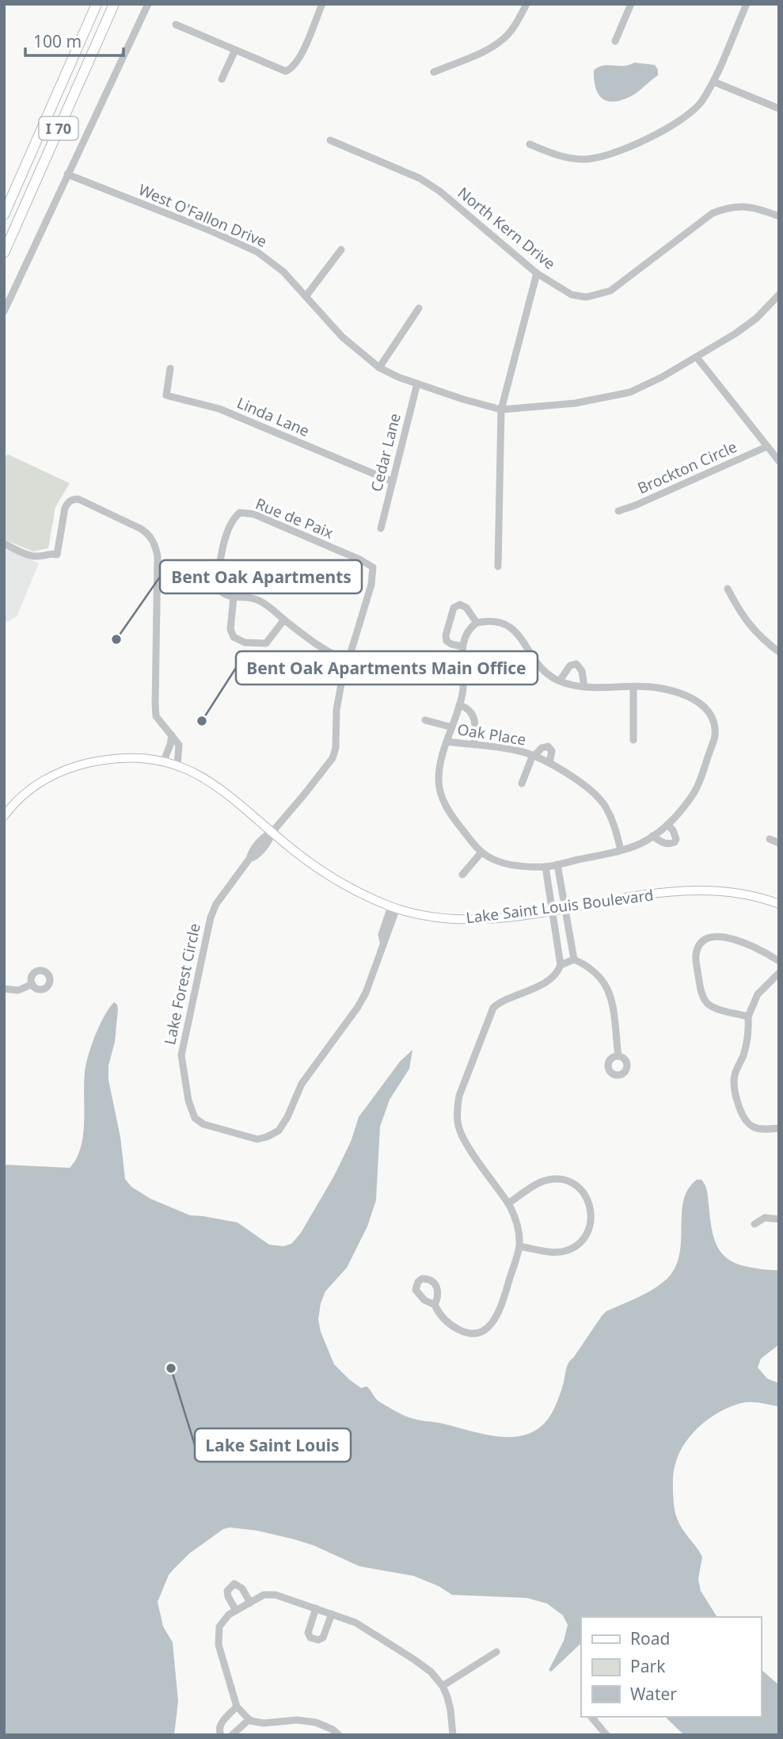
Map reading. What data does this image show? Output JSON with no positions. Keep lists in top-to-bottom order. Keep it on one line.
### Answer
{"streets":{"highway":["I 70"],"main road":["Lake Saint Louis Boulevard"],"street":["West O'Fallon Drive","North Kern Drive","Linda Lane","Cedar Lane","Brockton Circle","Rue de Paix","Oak Place","Lake Forest Circle"]},"crossings":[["West O'Fallon Drive","Cedar Lane"],["Linda Lane","Cedar Lane"],["Rue de Paix","Lake Saint Louis Boulevard"],["Rue de Paix","Lake Forest Circle"],["Lake Saint Louis Boulevard","Lake Forest Circle"]],"places":["Bent Oak Apartments","Bent Oak Apartments Main Office","Lake Saint Louis"],"legend":["Road","Park","Water"],"scale_bar":"100 m"}
